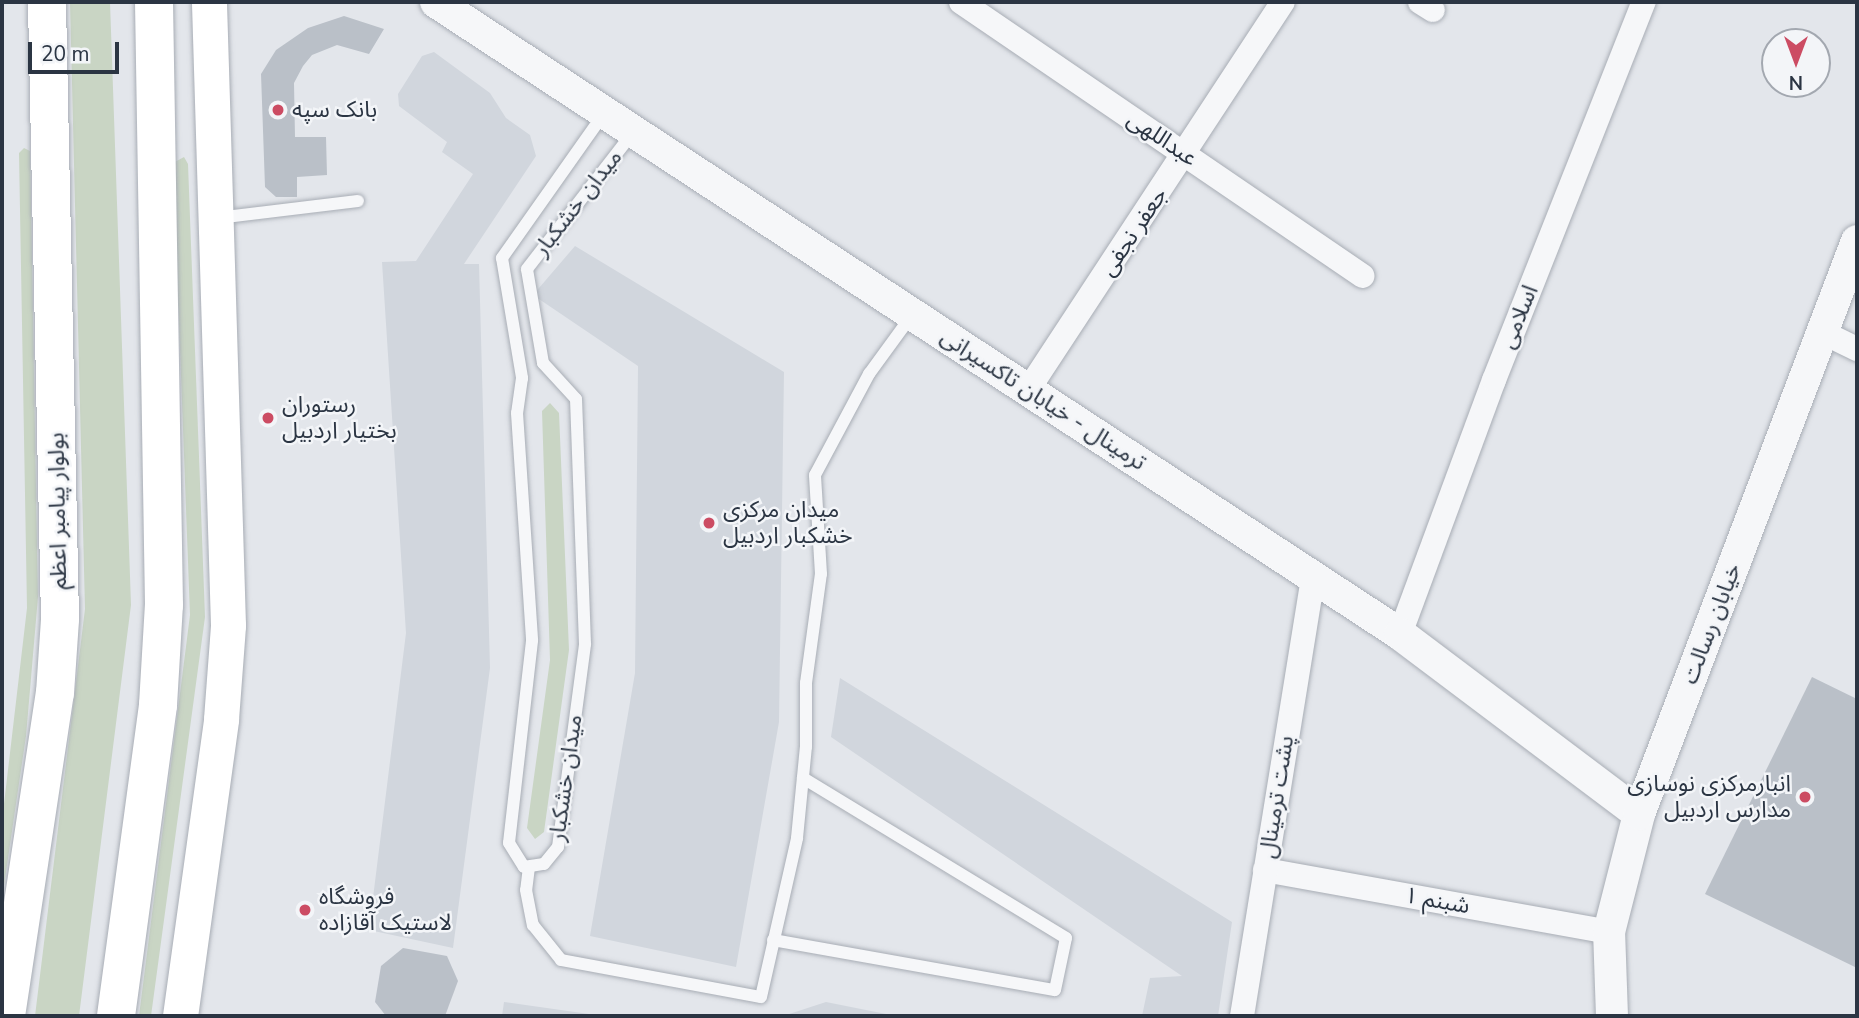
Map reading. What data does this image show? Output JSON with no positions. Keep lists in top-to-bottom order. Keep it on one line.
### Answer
{"streets":{"main road":["بولوار پیامبر اعظم"],"street":["عبداللهی","جعفر نجفی","اسلامی","ترمینال - خیابان تاکسیرانی","خیابان رسالت","پشت ترمینال","شبنم ۱"],"lane":["میدان خشکبار"]},"crossings":[["عبداللهی","جعفر نجفی"],["میدان خشکبار","ترمینال - خیابان تاکسیرانی"],["جعفر نجفی","ترمینال - خیابان تاکسیرانی"],["اسلامی","ترمینال - خیابان تاکسیرانی"],["ترمینال - خیابان تاکسیرانی","خیابان رسالت"],["ترمینال - خیابان تاکسیرانی","پشت ترمینال"],["خیابان رسالت","شبنم ۱"],["پشت ترمینال","شبنم ۱"]],"places":["بانک سپه","رستوران بختیار اردبیل","میدان مرکزی خشکبار اردبیل","انبارمرکزی نوسازی مدارس اردبیل","فروشگاه لاستیک آقازاده"],"scale_bar":"20 m","north":"bottom"}
